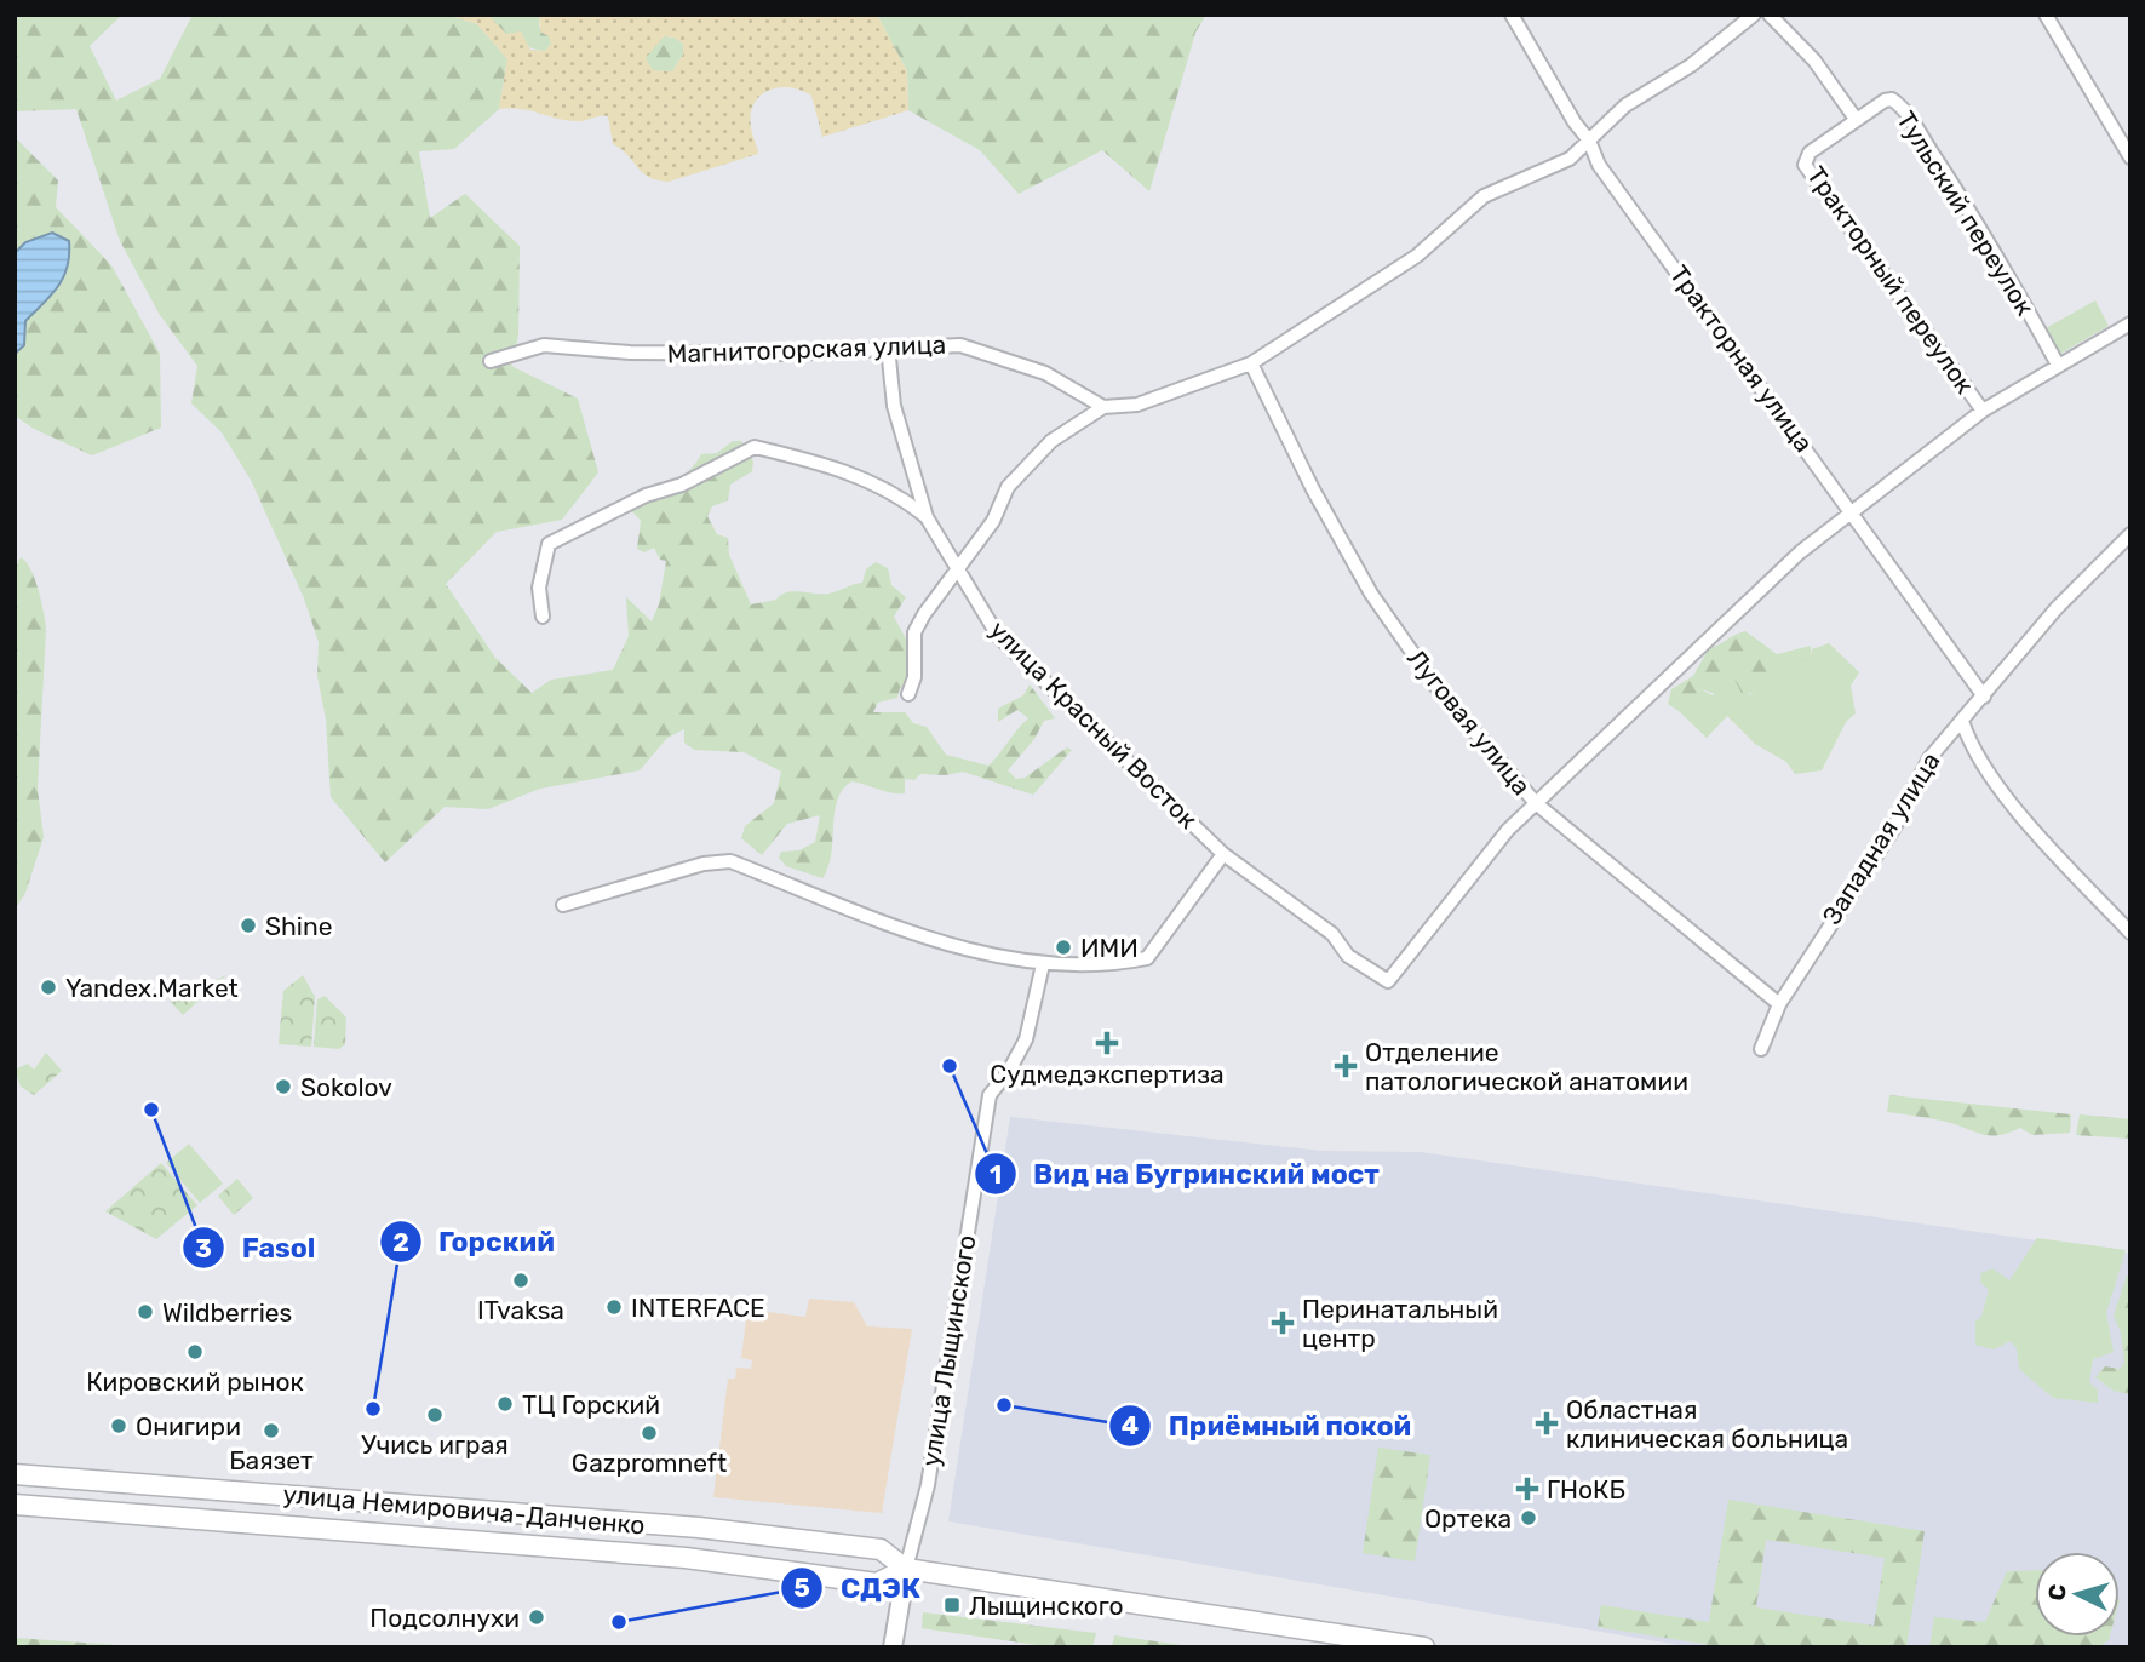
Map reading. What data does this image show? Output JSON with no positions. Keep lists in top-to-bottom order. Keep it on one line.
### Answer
{"streets":{"main road":["улица Немировича-Данченко"],"street":["Тульский переулок","Тракторный переулок","Магнитогорская улица","Тракторная улица","Луговая улица","улица Красный Восток","Западная улица","улица Лыщинского"]},"crossings":[["Тульский переулок","Тракторный переулок"],["Магнитогорская улица","улица Красный Восток"],["Тракторная улица","Западная улица"],["Луговая улица","улица Красный Восток"],["Луговая улица","Западная улица"],["улица Лыщинского","улица Немировича-Данченко"]],"places":{"other":["Shine","ИМИ","Yandex.Market","Вид на Бугринский мост","Sokolov","Fasol","ITvaksa","INTERFACE","Wildberries","Кировский рынок","ТЦ Горский","Приёмный покой","Горский","Учись играя","Онигири","Баязет","Gazpromneft","Ортека","Подсолнухи","СДЭК"],"health":["Судмедэкспертиза","Отделение патологической анатомии","Перинатальный центр","Областная клиническая больница","ГНоКБ"],"transit":["Лыщинского"]},"north":"left"}
